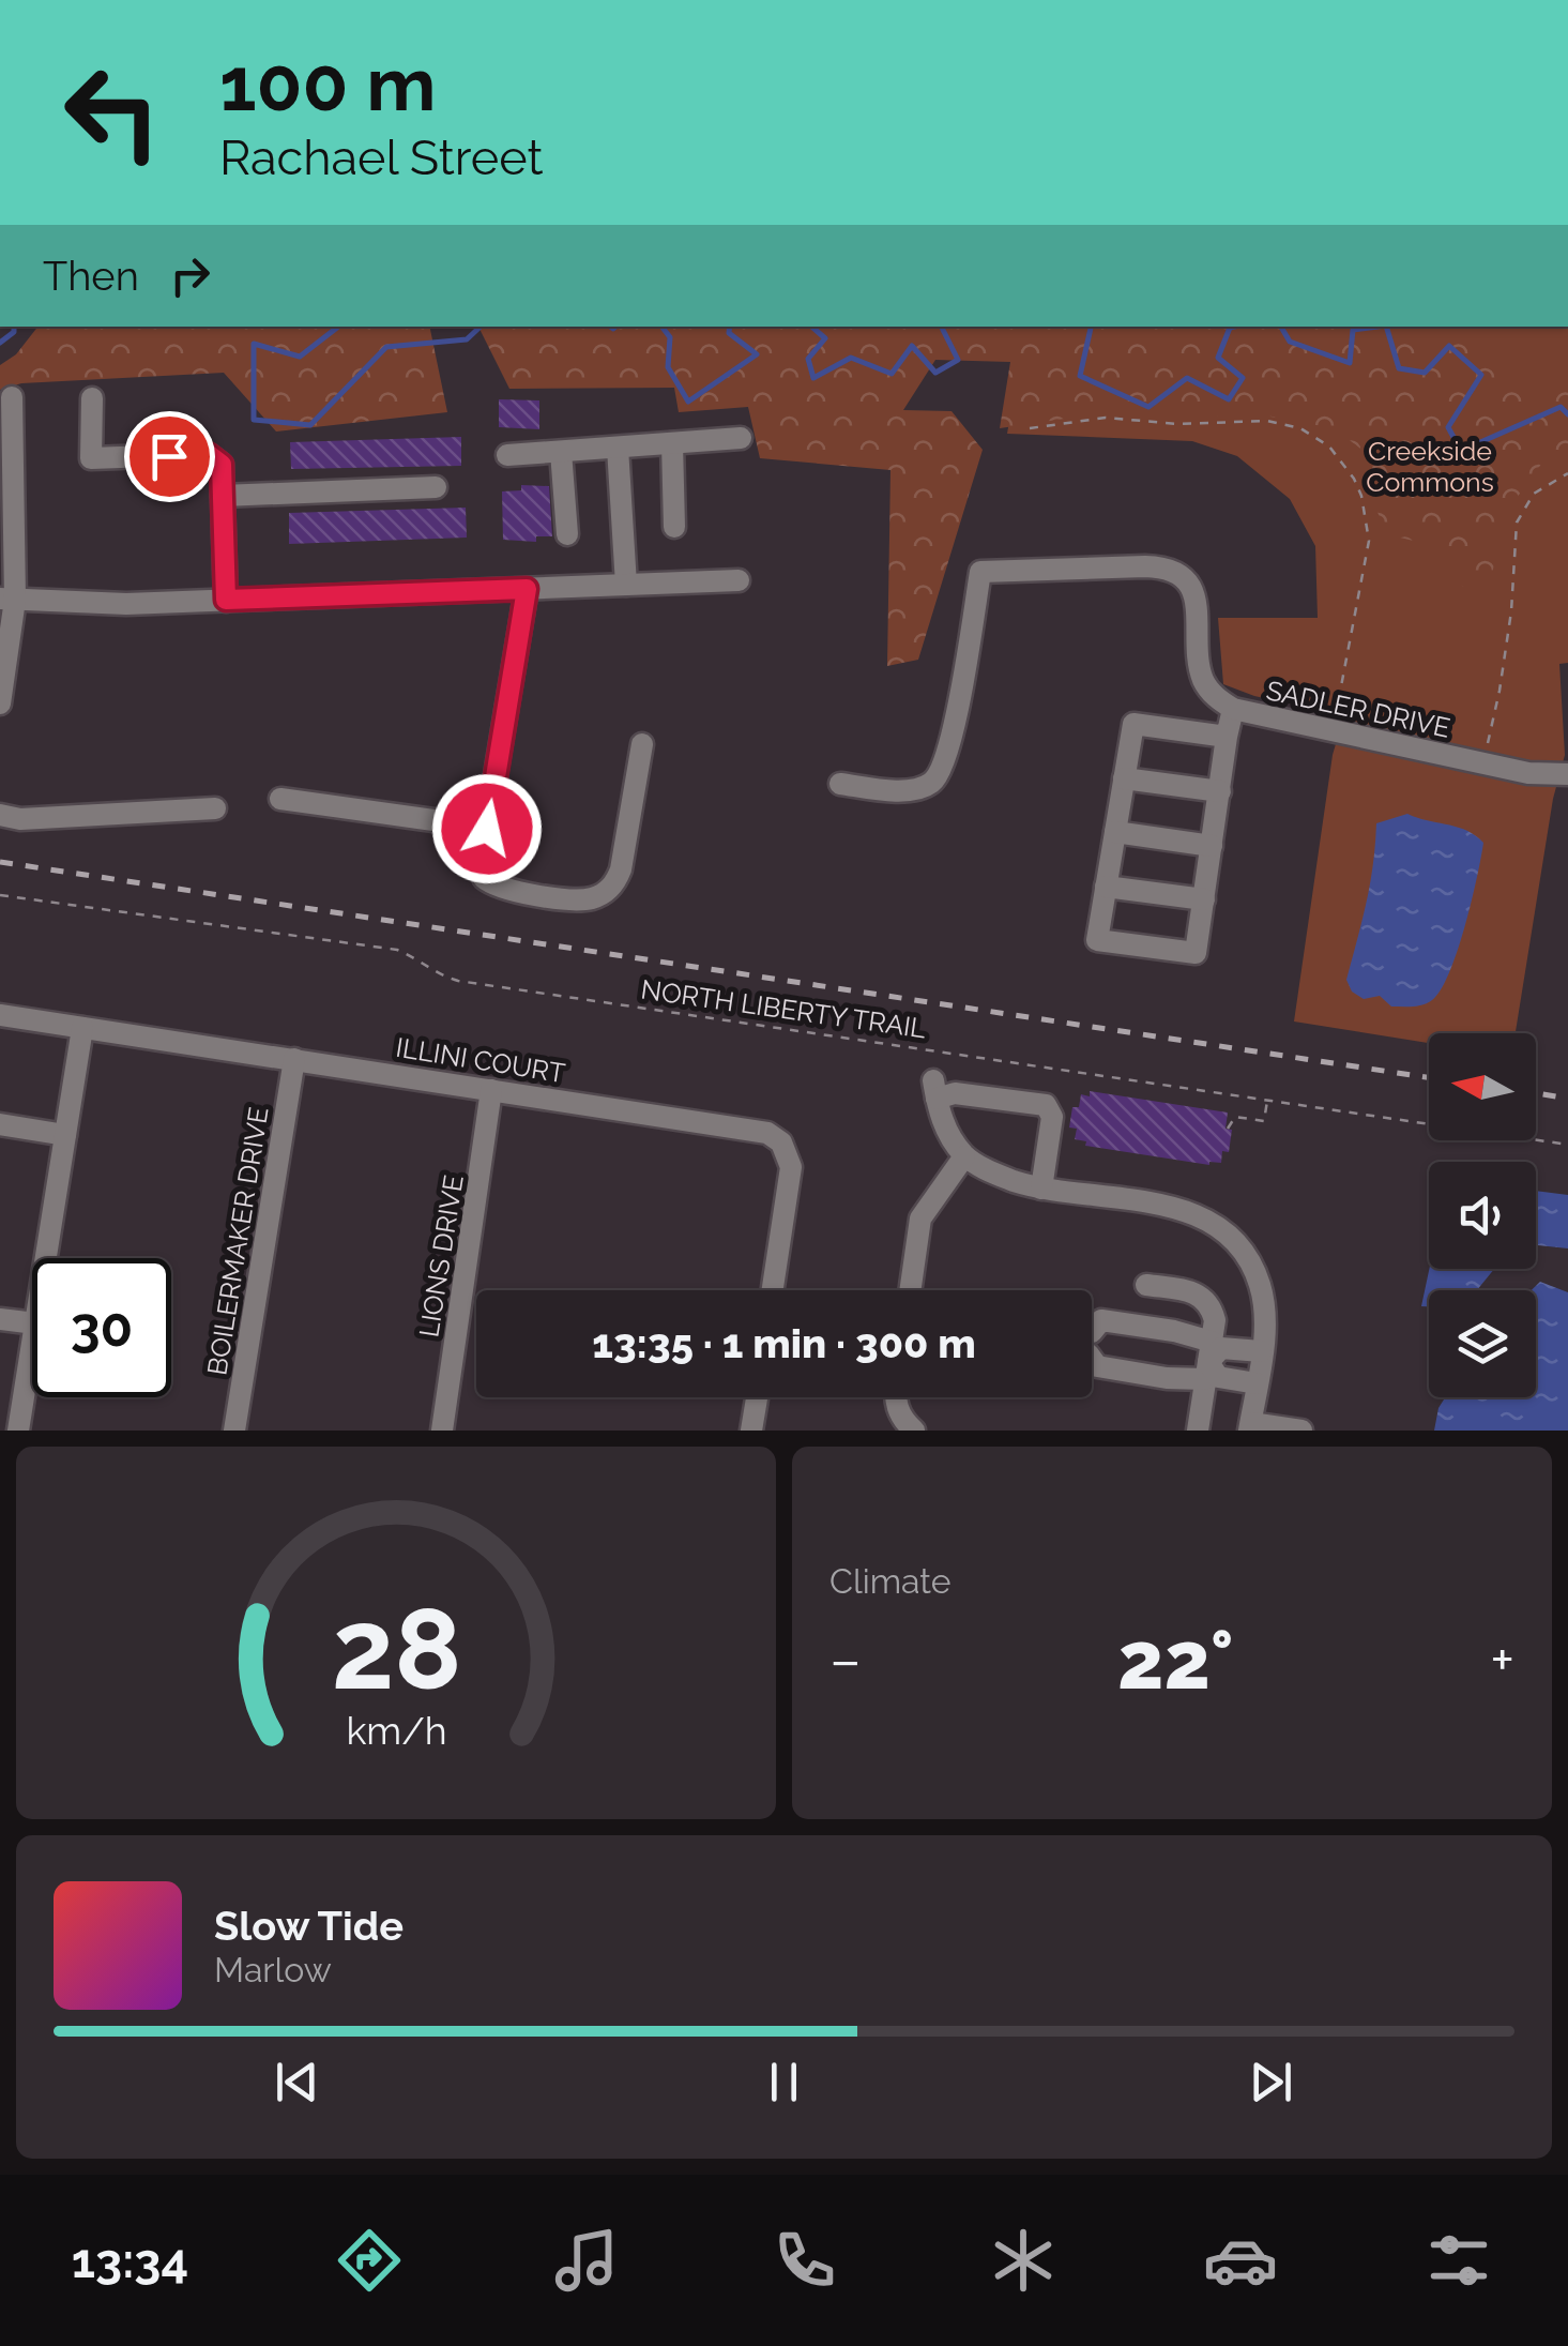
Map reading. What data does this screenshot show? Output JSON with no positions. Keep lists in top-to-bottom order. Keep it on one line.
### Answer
{"streets":{"street":["SADLER DRIVE","ILLINI COURT","BOILERMAKER DRIVE","LIONS DRIVE"],"path":["NORTH LIBERTY TRAIL"]},"crossings":[["ILLINI COURT","BOILERMAKER DRIVE"],["ILLINI COURT","LIONS DRIVE"]],"parks":["Creekside Commons"],"north":"left","page":{"turn":["100 m","Rachael Street"],"then":"Then","limit":"30","trip":"13:35 · 1 min · 300 m","tile":"Climate","heat":["−","22°","+"],"song":["Slow Tide","Marlow"],"tabs":"13:34","gauge":["28","km/h"]}}
